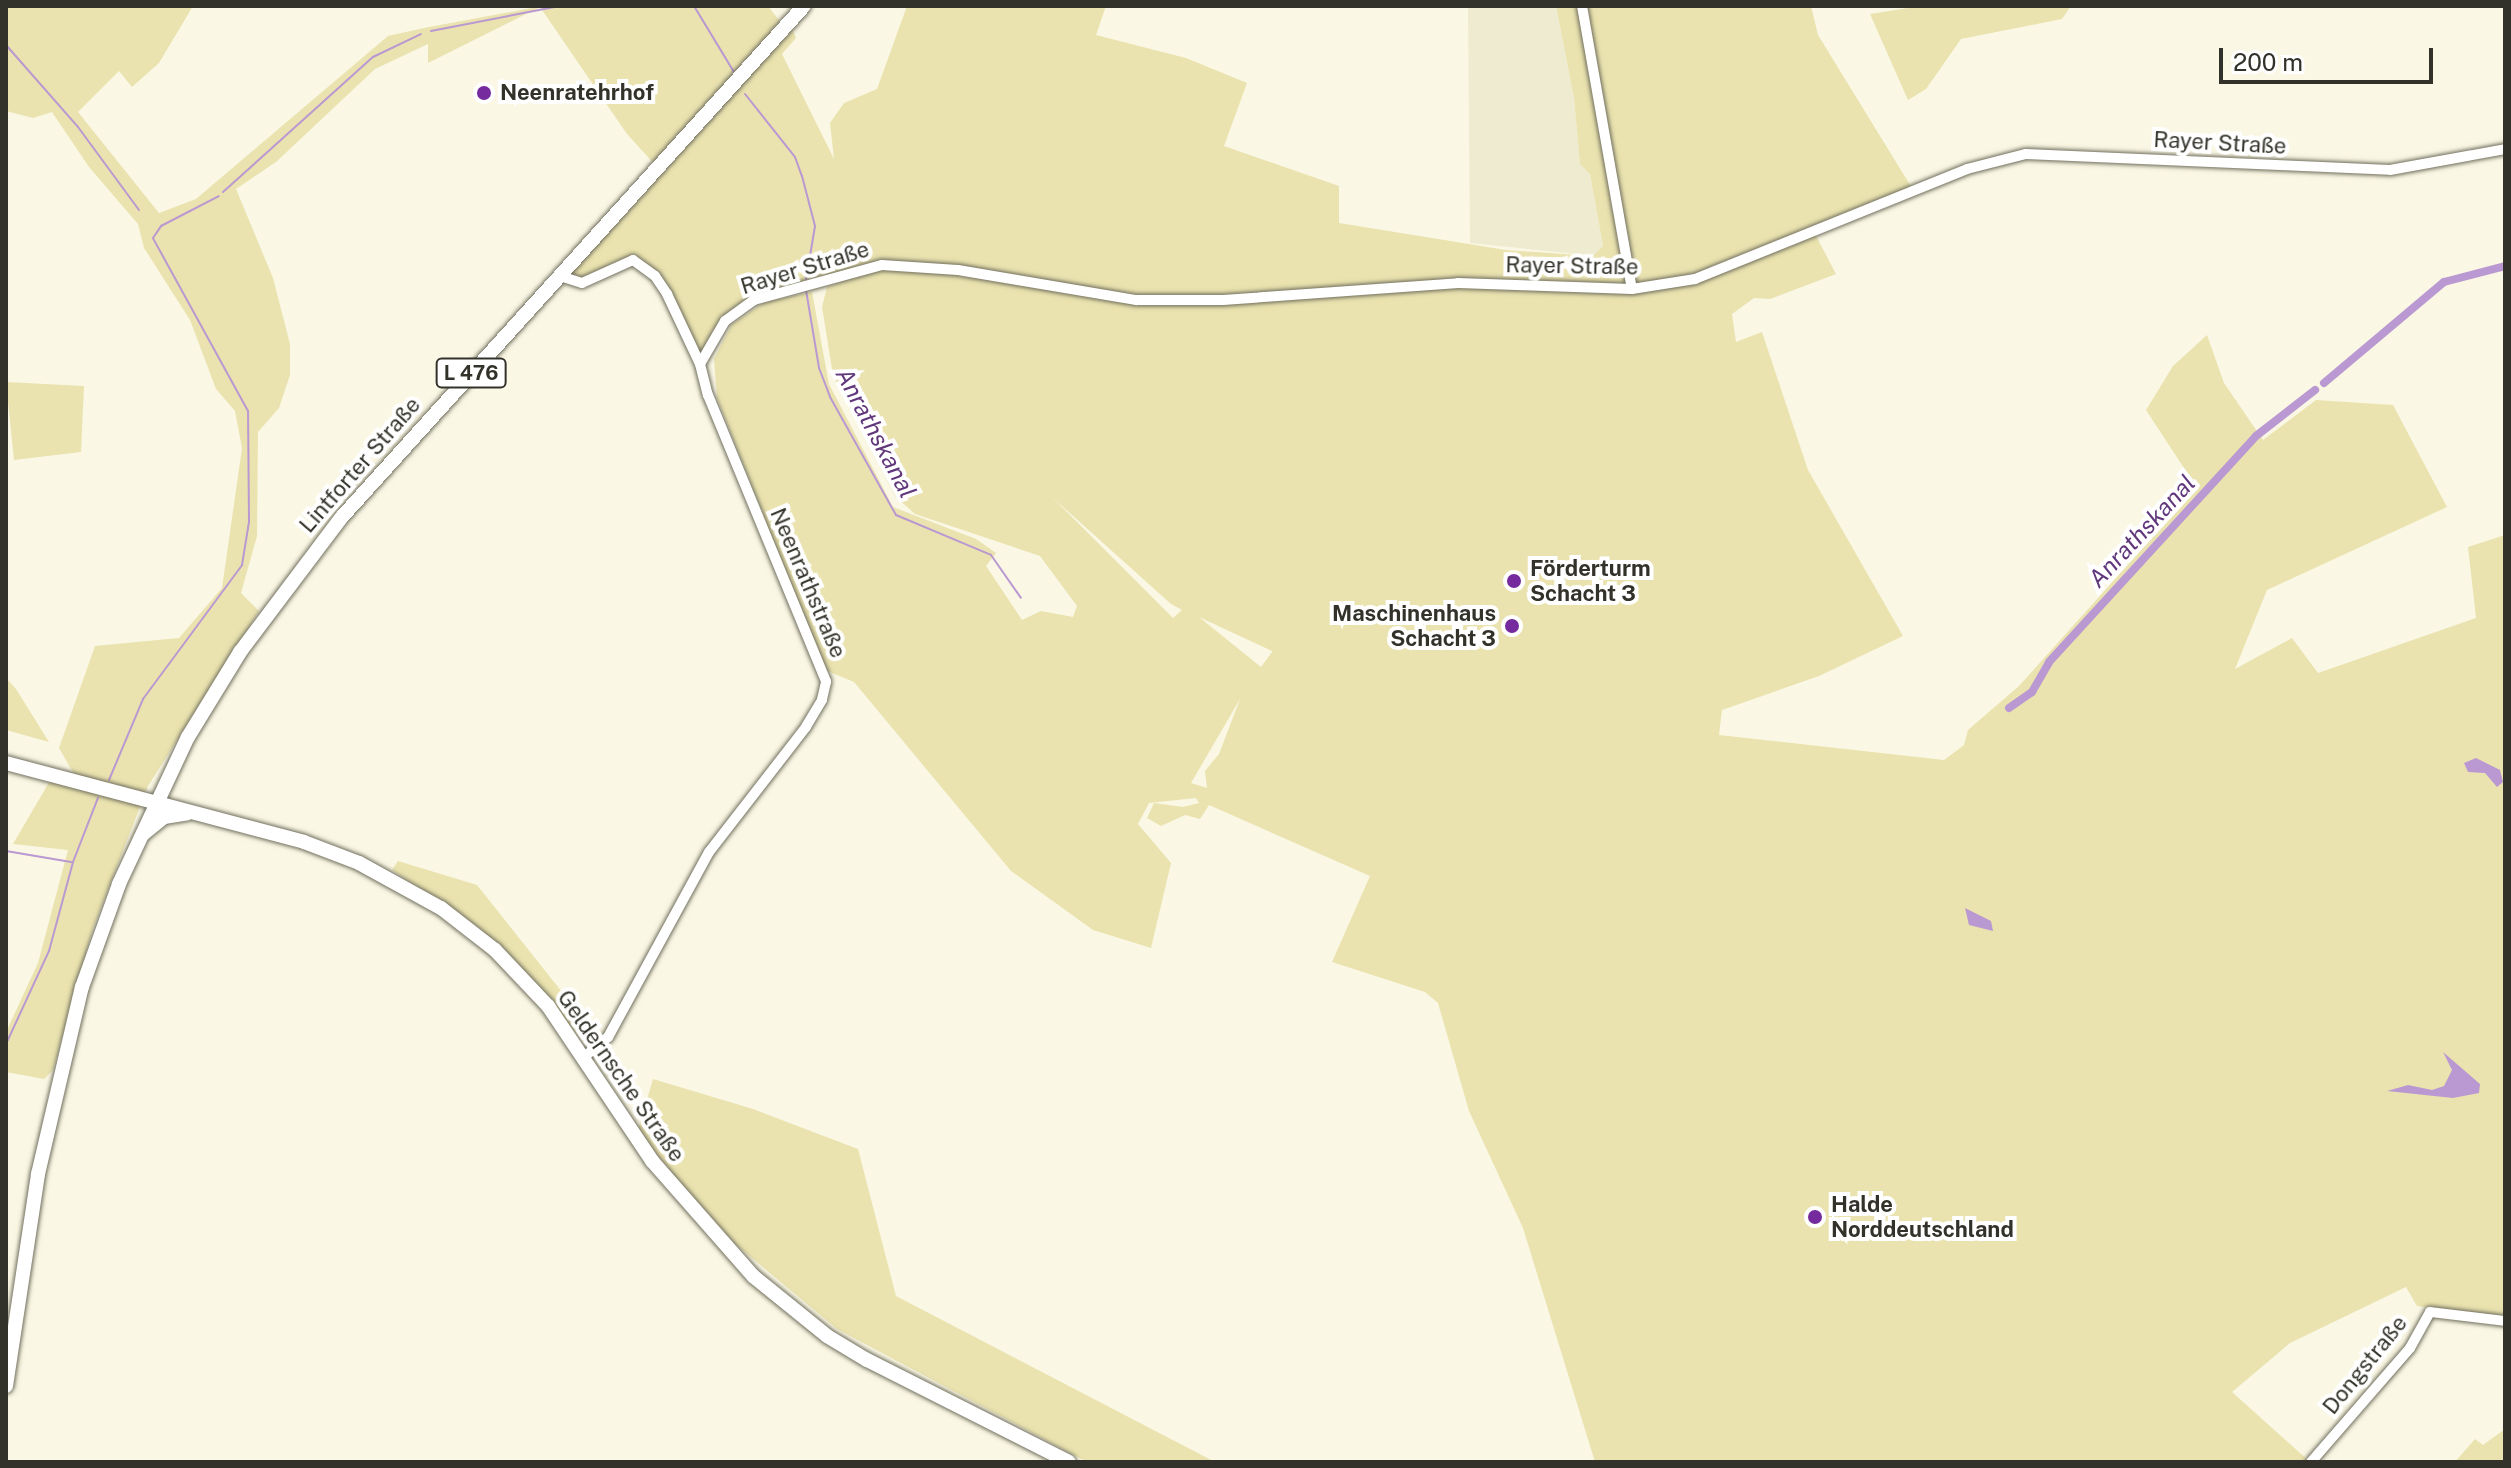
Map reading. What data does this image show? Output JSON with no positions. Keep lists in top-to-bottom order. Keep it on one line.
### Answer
{"streets":{"main road":["L 476","Lintforter Straße","Geldernsche Straße"],"street":["Rayer Straße","Neenrathstraße","Dongstraße"]},"crossings":[["Rayer Straße","Neenrathstraße"],["Lintforter Straße","Neenrathstraße"],["Lintforter Straße","Geldernsche Straße"],["Neenrathstraße","Geldernsche Straße"]],"water":["Anrathskanal"],"places":["Neenratehrhof","Förderturm Schacht 3","Maschinenhaus Schacht 3","Halde Norddeutschland"],"scale_bar":"200 m"}
